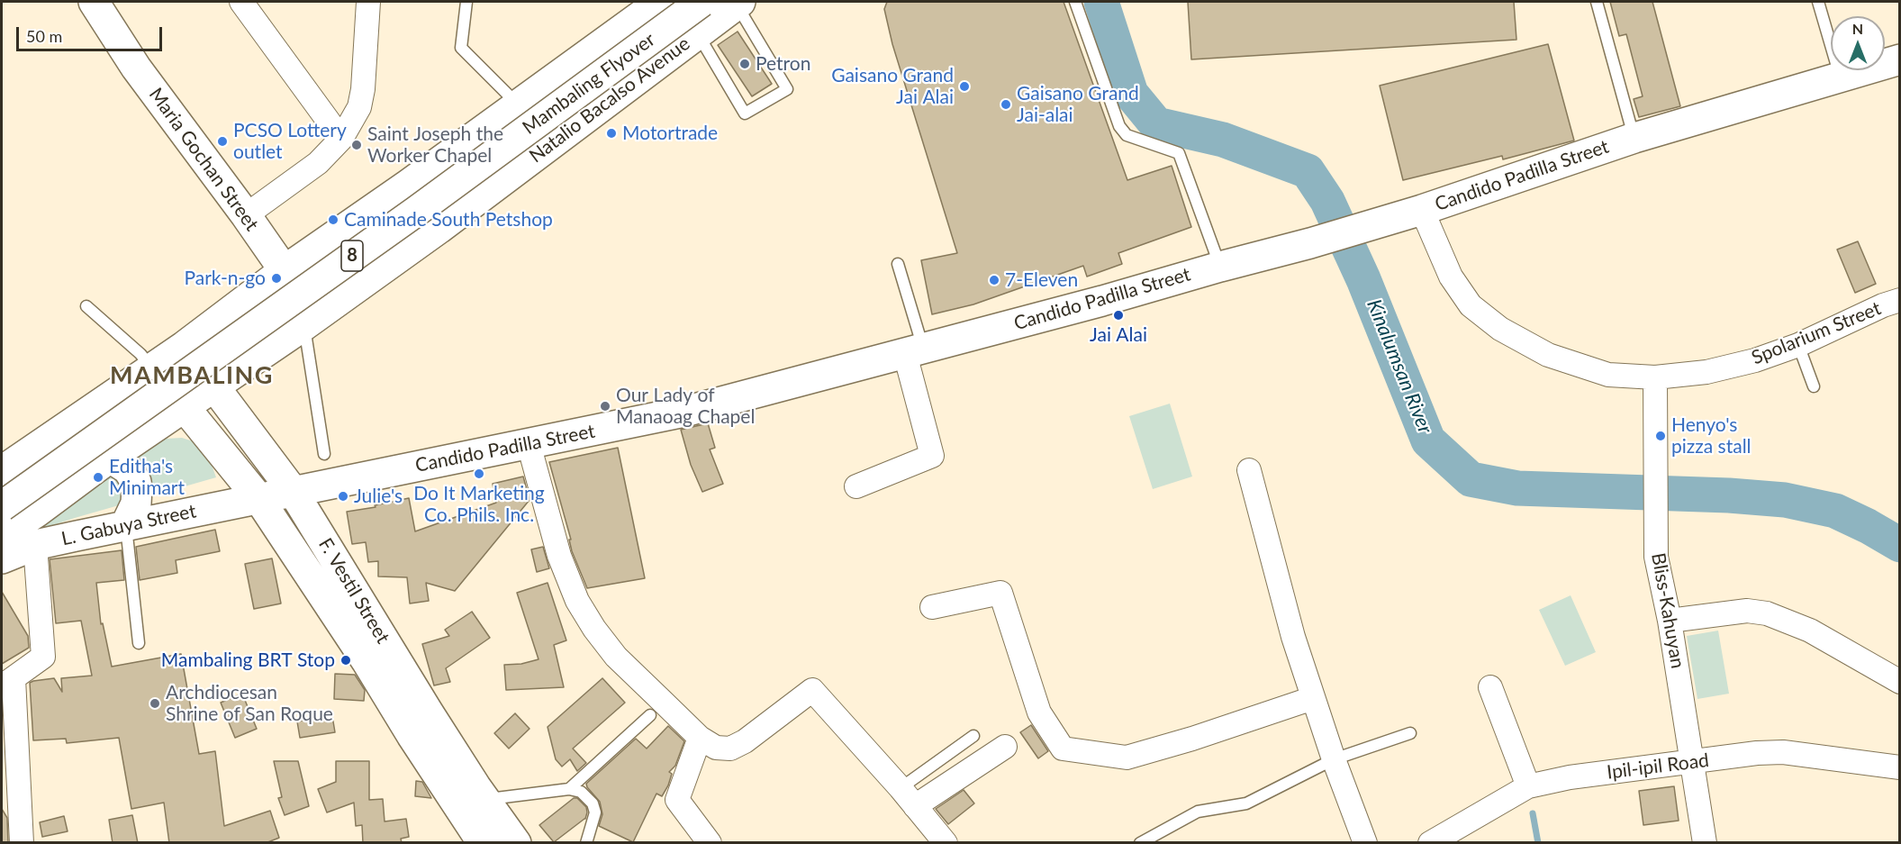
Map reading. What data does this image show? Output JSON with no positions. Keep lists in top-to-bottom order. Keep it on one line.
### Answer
{"streets":{"main road":["Mambaling Flyover","Natalio Bacalso Avenue","Maria Gochan Street","Candido Padilla Street","8","L. Gabuya Street","F. Vestil Street"],"street":["Spolarium Street","Bliss-Kahuyan","Ipil-ipil Road"]},"crossings":[["Natalio Bacalso Avenue","Maria Gochan Street"],["Natalio Bacalso Avenue","F. Vestil Street"],["Maria Gochan Street","8"],["Candido Padilla Street","Spolarium Street"],["Candido Padilla Street","L. Gabuya Street"],["Candido Padilla Street","F. Vestil Street"],["8","F. Vestil Street"],["Spolarium Street","Bliss-Kahuyan"],["L. Gabuya Street","F. Vestil Street"],["Bliss-Kahuyan","Ipil-ipil Road"]],"districts":["MAMBALING"],"water":["Kinalumsan River"],"places":["Petron","Gaisano Grand Jai Alai","Gaisano Grand Jai-alai","Motortrade","PCSO Lottery outlet","Saint Joseph the Worker Chapel","Caminade South Petshop","Park-n-go","7-Eleven","Jai Alai","Our Lady of Manaoag Chapel","Henyo's pizza stall","Do It Marketing Co. Phils. Inc.","Editha's Minimart","Julie's","Mambaling BRT Stop","Archdiocesan Shrine of San Roque"],"scale_bar":"50 m","north":"top"}
